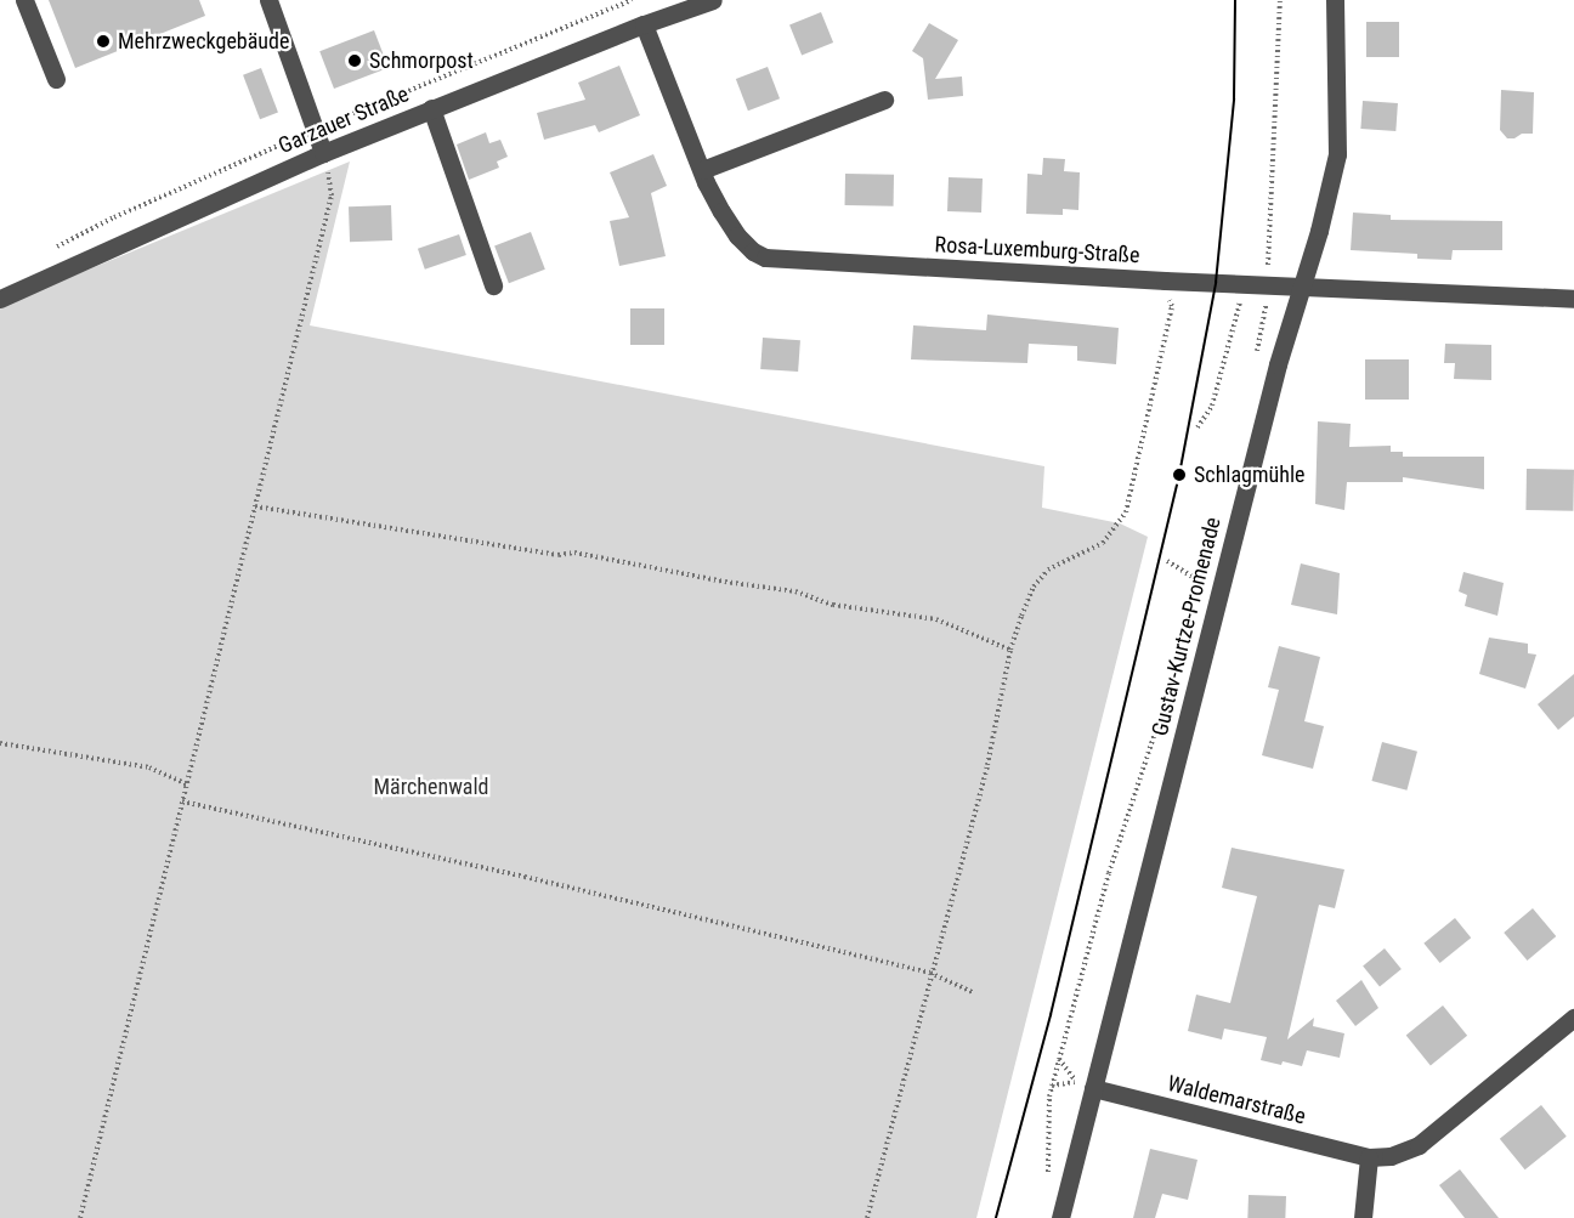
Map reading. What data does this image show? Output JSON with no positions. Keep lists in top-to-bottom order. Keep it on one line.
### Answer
{"streets":{"street":["Garzauer Straße","Rosa-Luxemburg-Straße","Gustav-Kurtze-Promenade","Waldemarstraße"]},"crossings":[["Garzauer Straße","Rosa-Luxemburg-Straße"],["Rosa-Luxemburg-Straße","Gustav-Kurtze-Promenade"],["Gustav-Kurtze-Promenade","Waldemarstraße"]],"parks":["Märchenwald"],"places":["Mehrzweckgebäude","Schmorpost","Schlagmühle"]}
